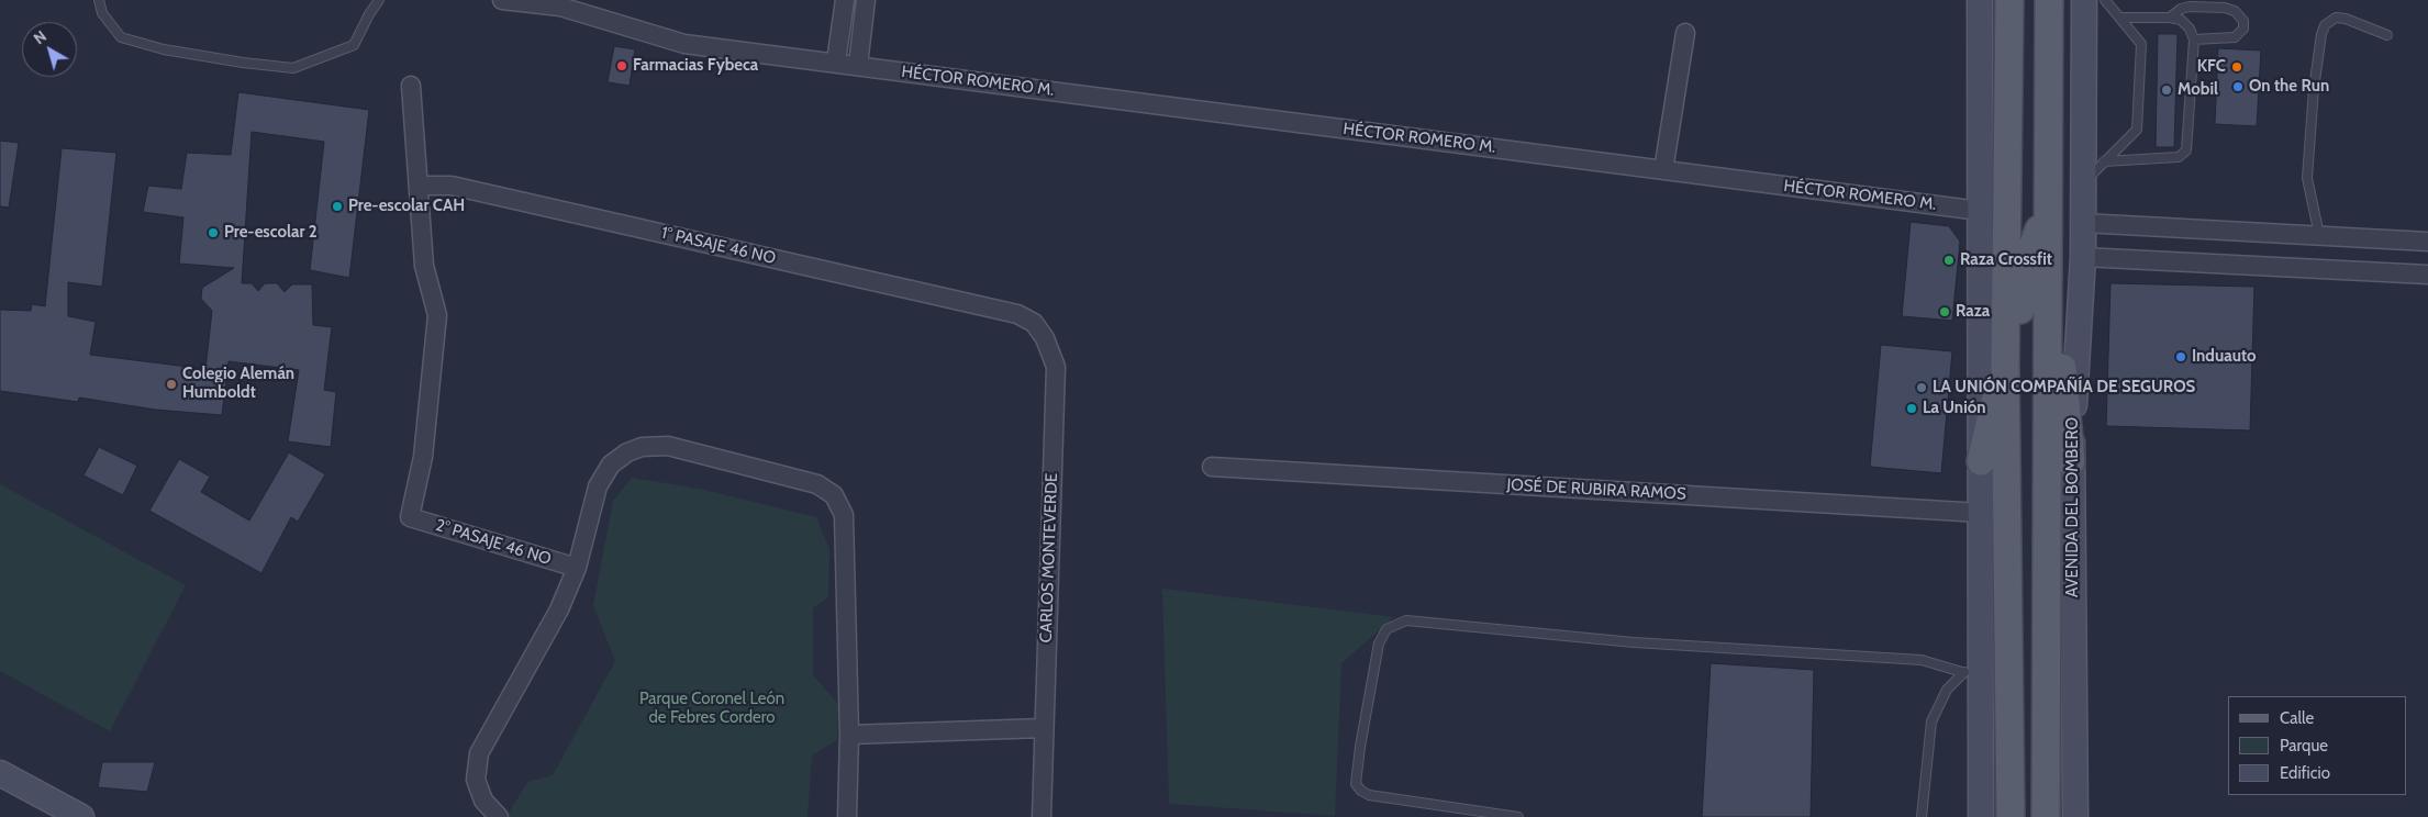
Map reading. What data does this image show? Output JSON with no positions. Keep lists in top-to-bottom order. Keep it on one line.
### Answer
{"streets":{"main road":["AVENIDA DEL BOMBERO"],"street":["HÉCTOR ROMERO M.","1° PASAJE 46 NO","JOSÉ DE RUBIRA RAMOS","2° PASAJE 46 NO","CARLOS MONTEVERDE"]},"crossings":[["1° PASAJE 46 NO","2° PASAJE 46 NO"],["1° PASAJE 46 NO","CARLOS MONTEVERDE"]],"parks":["Parque Coronel León de Febres Cordero"],"places":["Farmacias Fybeca","KFC","On the Run","Mobil","Pre-escolar CAH","Pre-escolar 2","Raza Crossfit","Raza","Induauto","Colegio Alemán Humboldt","LA UNIÓN COMPAÑÍA DE SEGUROS","La Unión"],"legend":["Calle","Parque","Edificio"],"north":"top left"}
